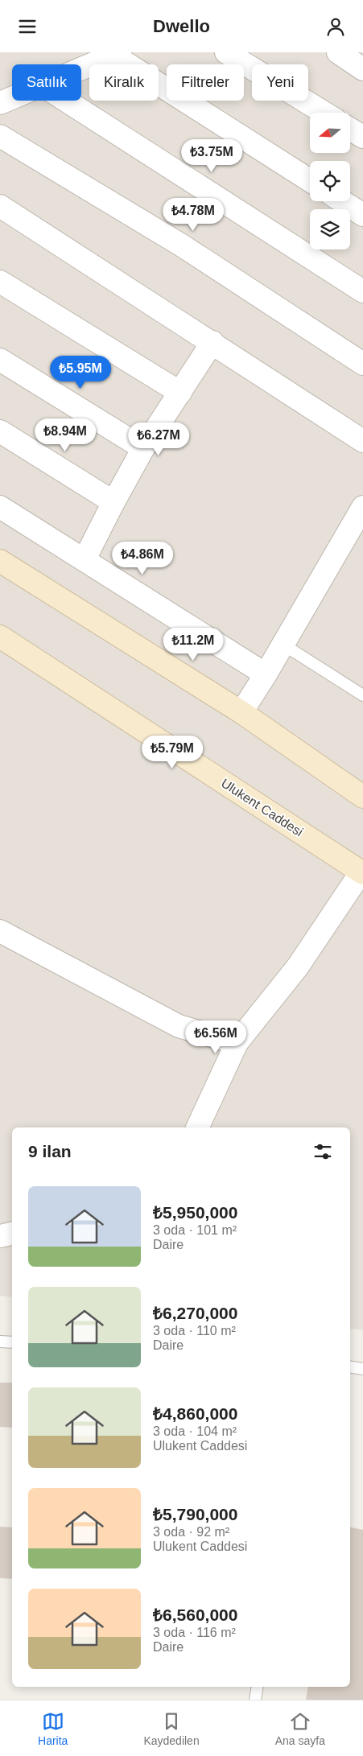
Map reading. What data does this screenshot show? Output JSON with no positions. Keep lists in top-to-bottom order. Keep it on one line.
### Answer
{"streets":{"street":["Ulukent Caddesi"]},"north":"left","page":{"header":"Dwello","chip":["Satılık","Kiralık","Filtreler","Yeni"],"price":["₺3.75M","₺4.78M","₺5.95M","₺8.94M","₺6.27M","₺4.86M","₺11.2M","₺5.79M","₺6.56M"],"heading":"9 ilan","list":[{"name":"₺5,950,000","note":"3 oda · 101 m² · Daire"},{"name":"₺6,270,000","note":"3 oda · 110 m² · Daire"},{"name":"₺4,860,000","note":"3 oda · 104 m² · Ulukent Caddesi"},{"name":"₺5,790,000","note":"3 oda · 92 m² · Ulukent Caddesi"},{"name":"₺6,560,000","note":"3 oda · 116 m² · Daire"}],"tabs":["Harita","Kaydedilen","Ana sayfa"]}}
